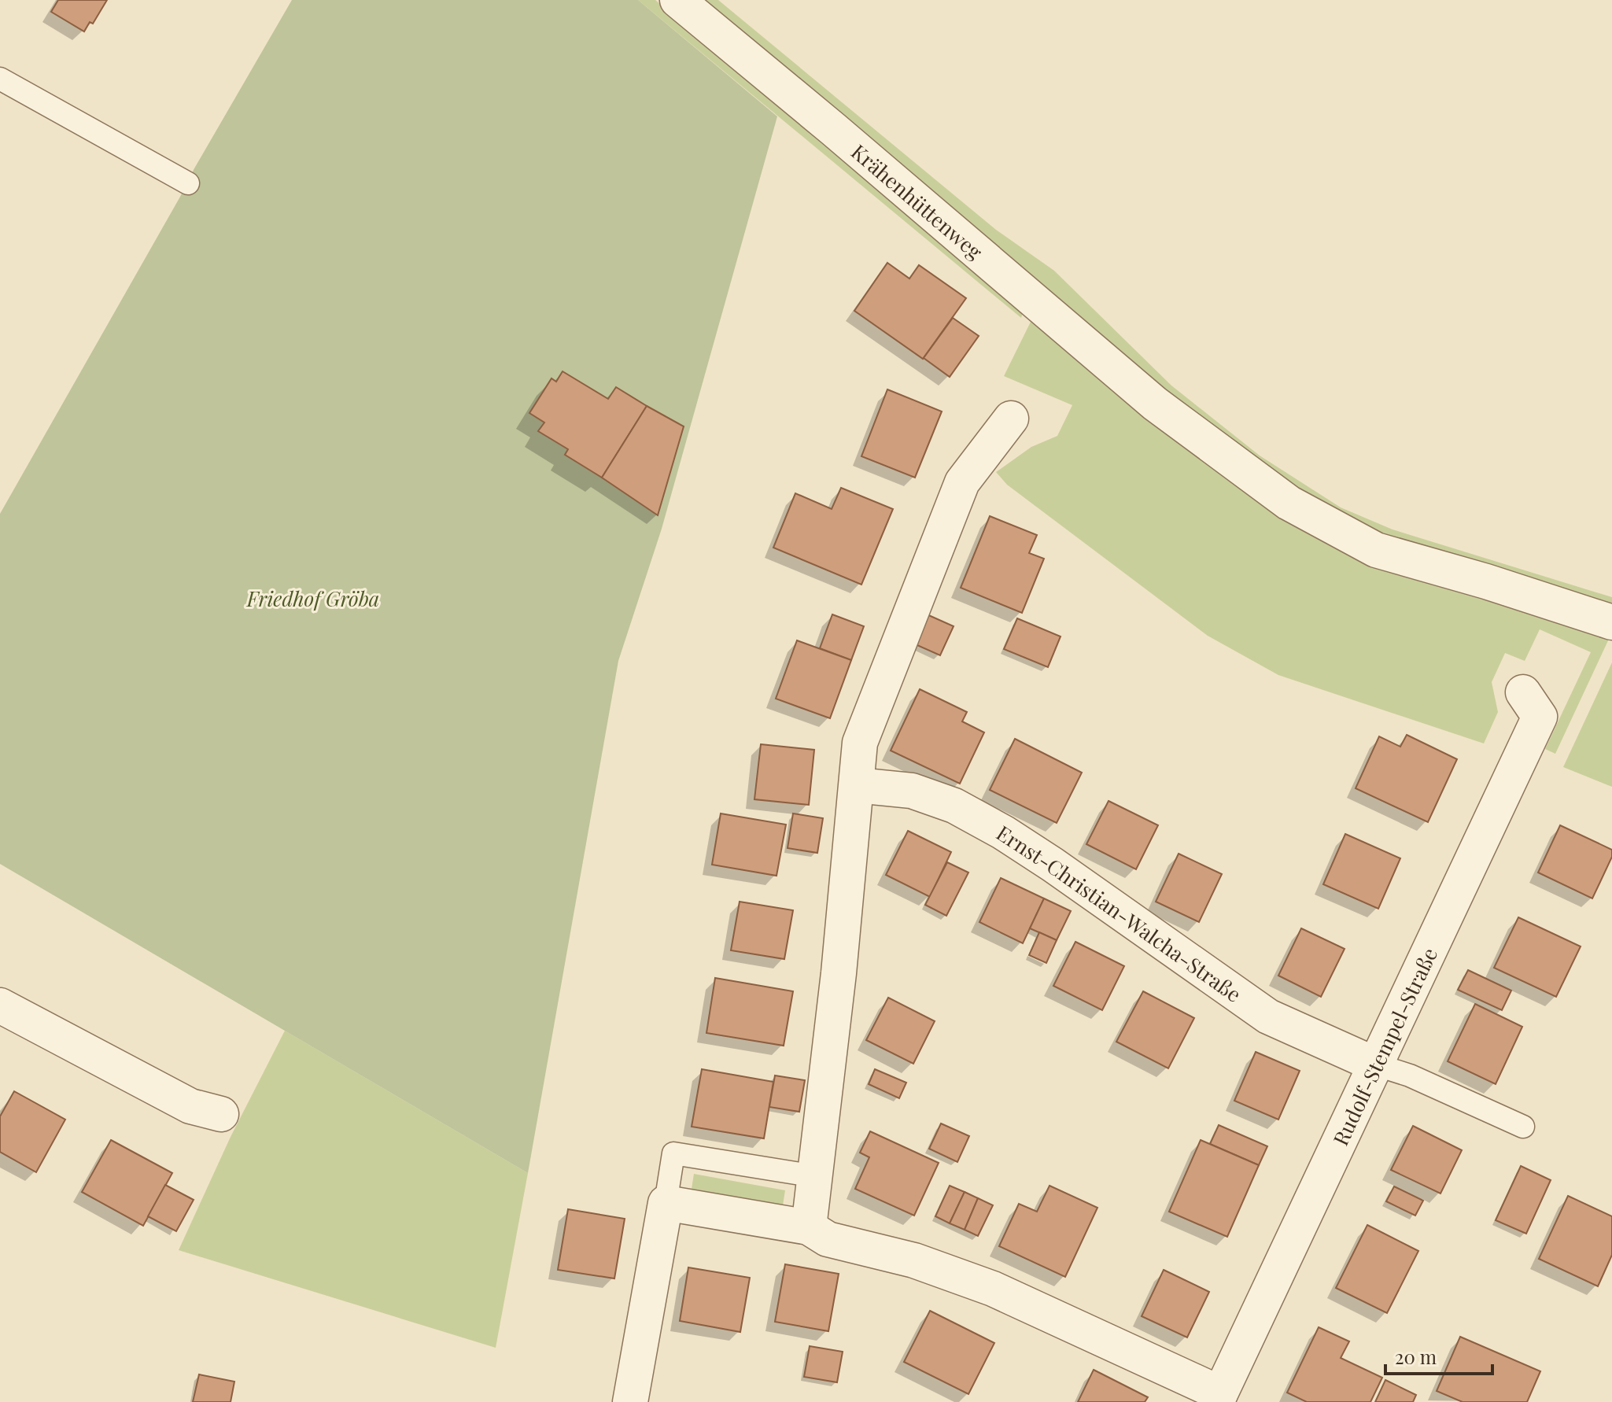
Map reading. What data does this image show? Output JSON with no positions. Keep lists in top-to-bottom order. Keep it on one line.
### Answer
{"streets":{"street":["Krähenhüttenweg","Ernst-Christian-Walcha-Straße","Rudolf-Stempel-Straße"]},"crossings":[["Ernst-Christian-Walcha-Straße","Rudolf-Stempel-Straße"]],"parks":["Friedhof Gröba"],"scale_bar":"20 m"}
